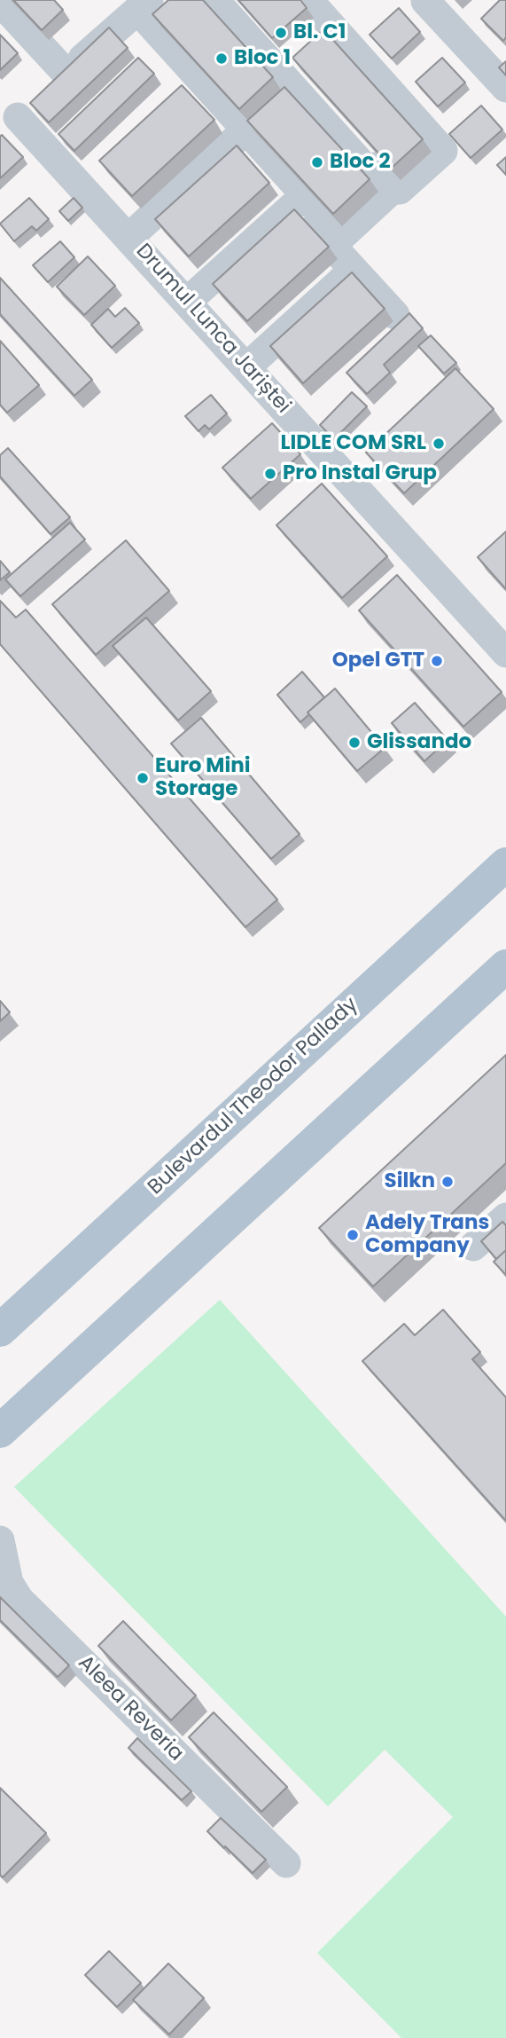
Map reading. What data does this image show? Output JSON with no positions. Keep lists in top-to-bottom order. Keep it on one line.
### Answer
{"streets":{"main road":["Bulevardul Theodor Pallady"],"street":["Drumul Lunca Jariștei","Aleea Reveria"]},"places":["Bl. C1","Bloc 1","Bloc 2","LIDLE COM SRL","Pro Instal Grup","Opel GTT","Glissando","Euro Mini Storage","Silkn","Adely Trans Company"]}
